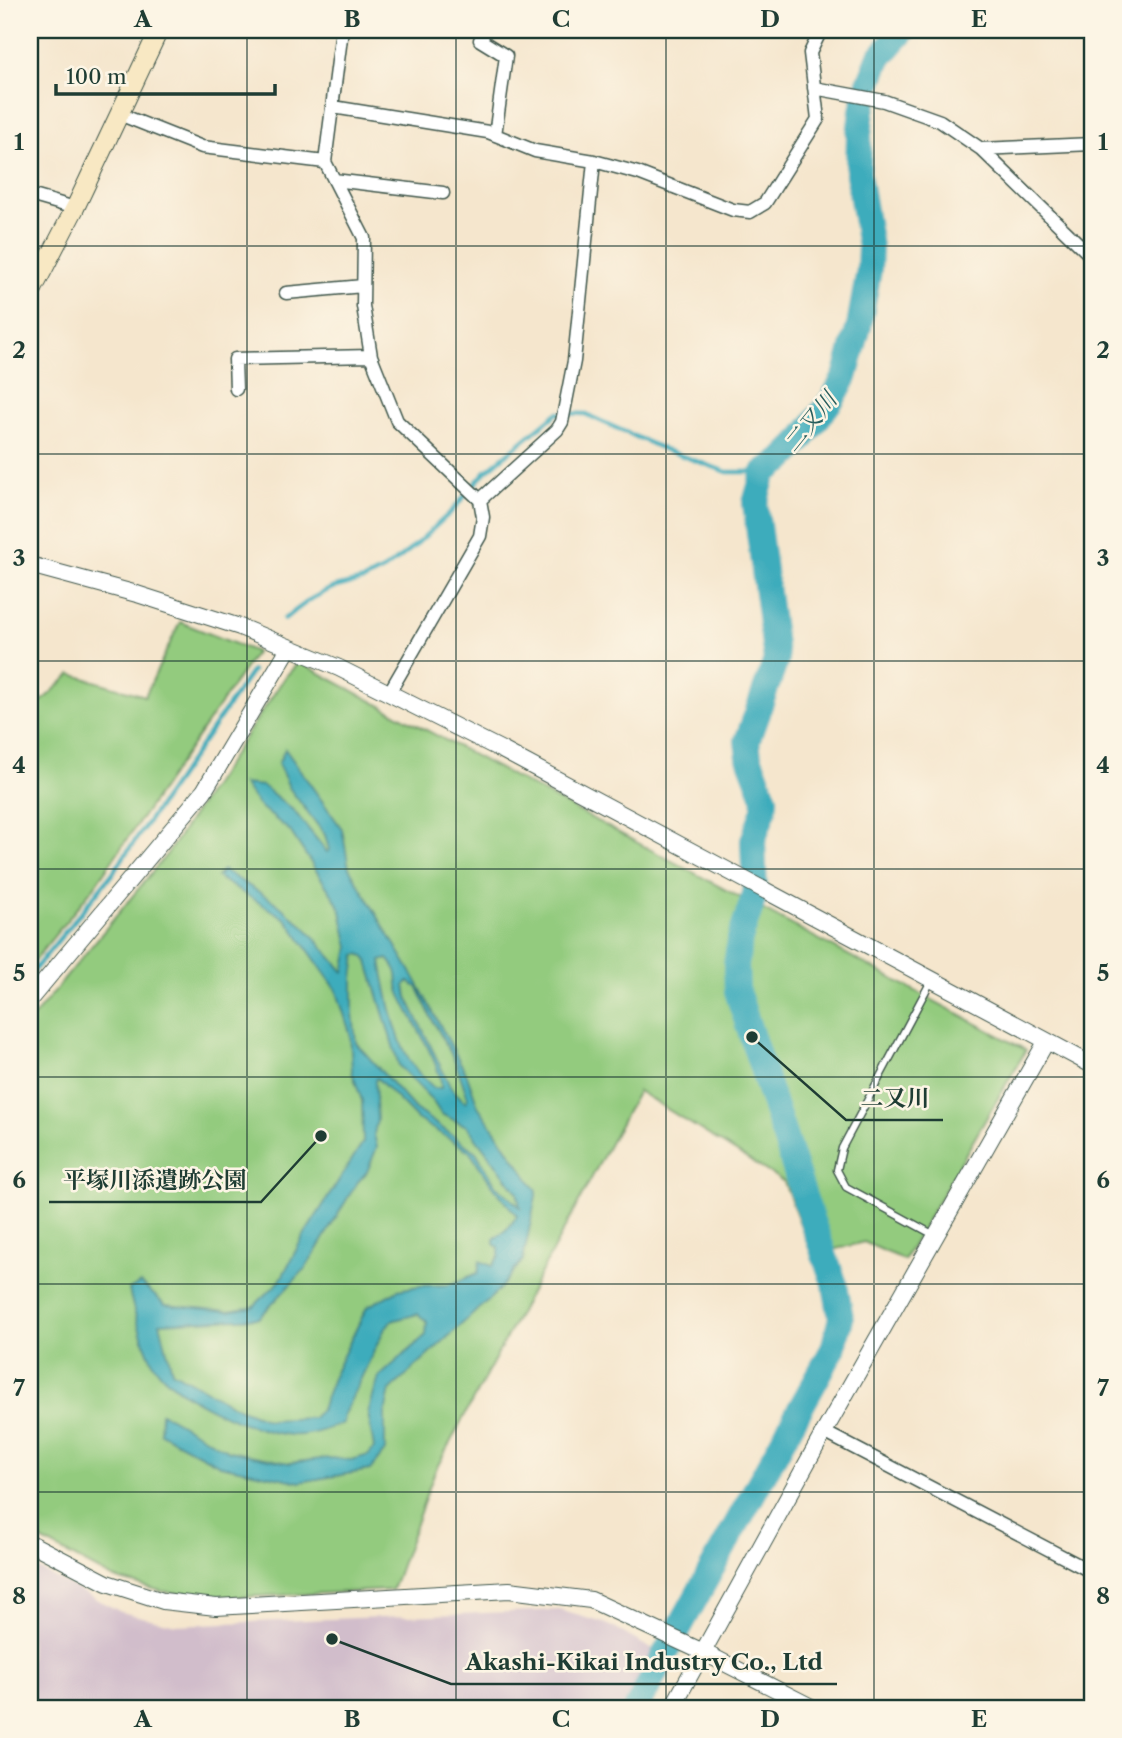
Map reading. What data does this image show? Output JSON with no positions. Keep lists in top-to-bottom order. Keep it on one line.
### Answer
{"water":["二又川"],"places":["二又川","平塚川添遺跡公園","Akashi-Kikai Industry Co., Ltd"],"scale_bar":"100 m","grid":{"columns":["A","B","C","D","E"],"rows":["1","2","3","4","5","6","7","8"]}}
